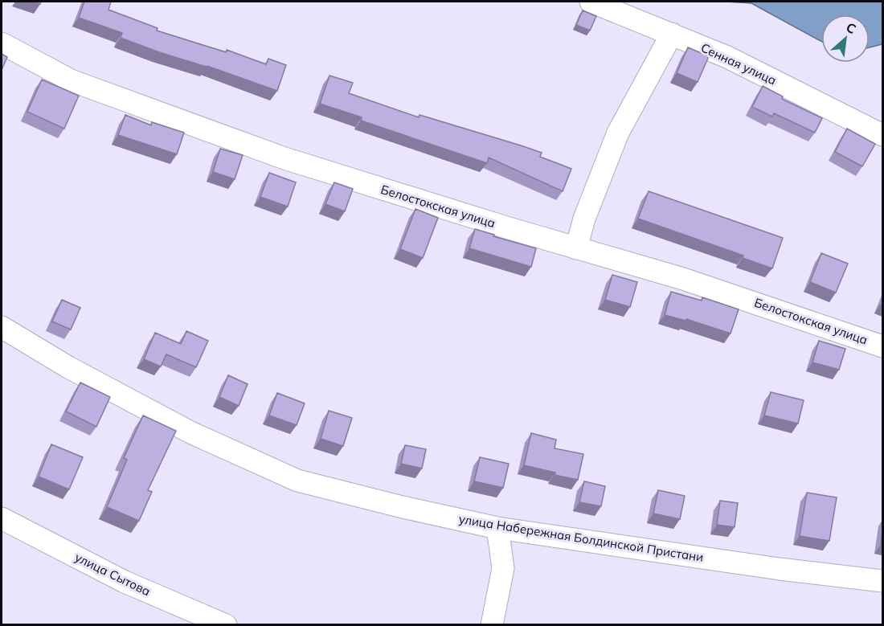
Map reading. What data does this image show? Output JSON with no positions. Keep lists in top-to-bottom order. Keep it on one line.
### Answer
{"streets":{"street":["Сенная улица","Белостокская улица","улица Набережная Болдинской Пристани","улица Сытова"]},"north":"top right"}
